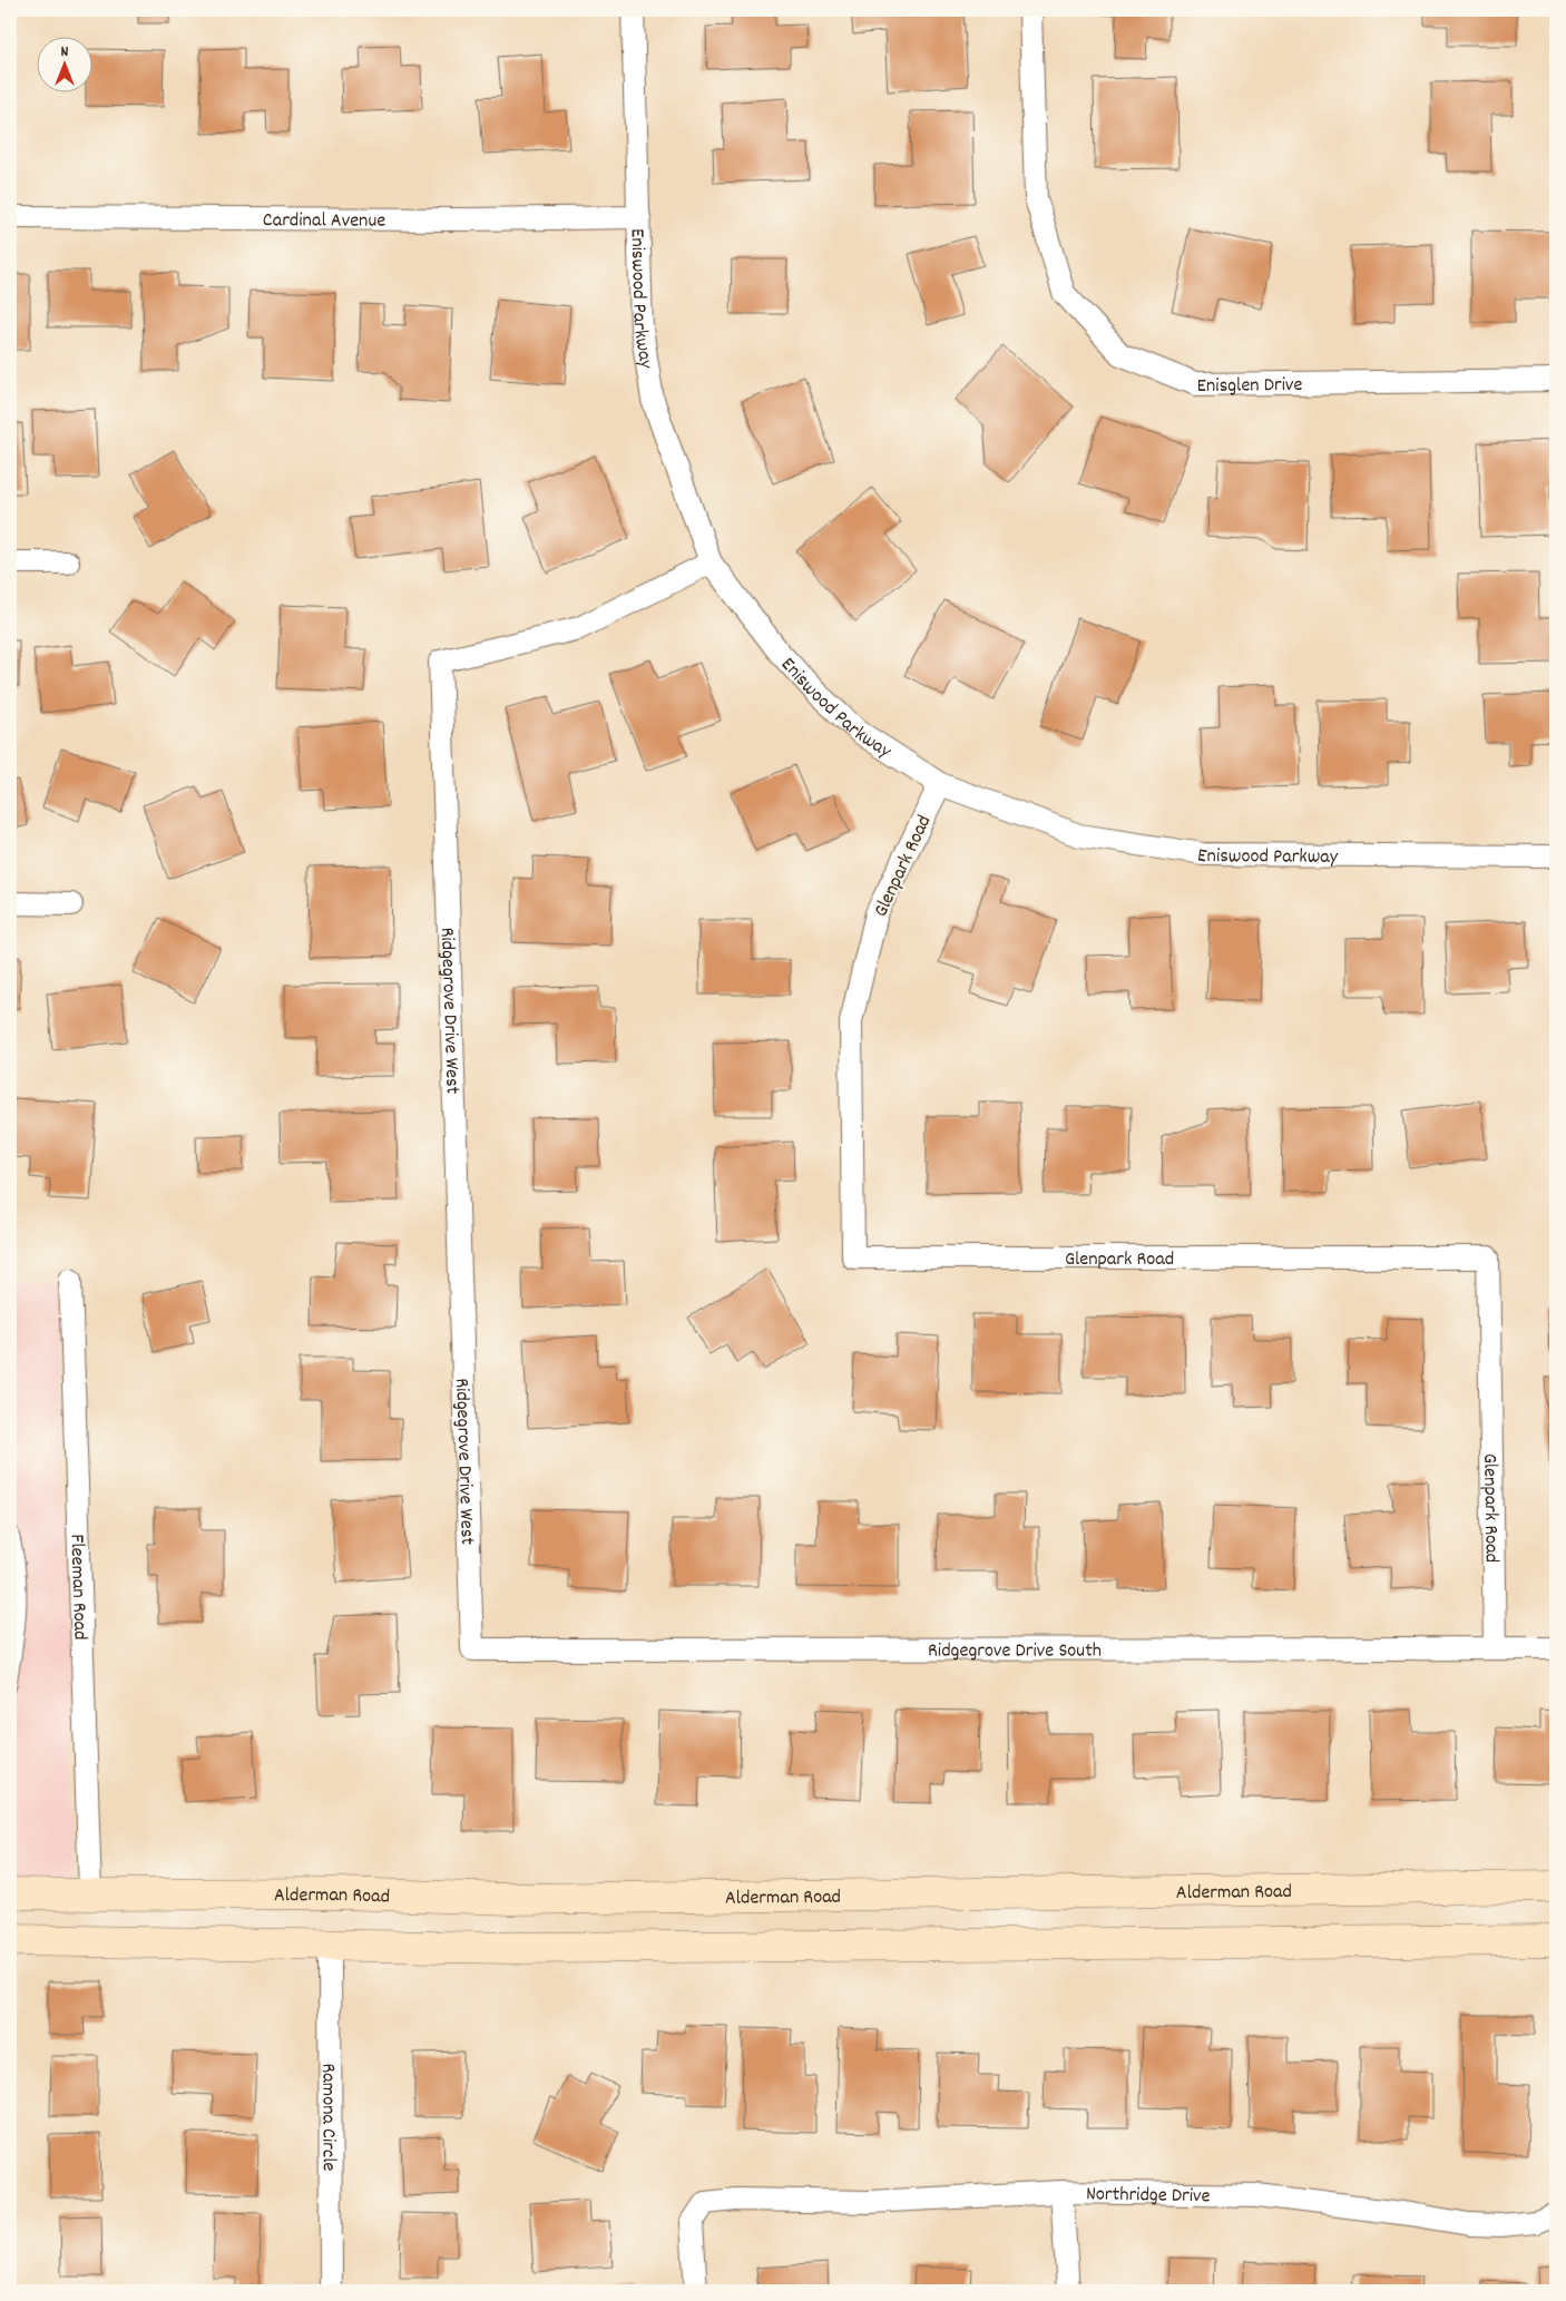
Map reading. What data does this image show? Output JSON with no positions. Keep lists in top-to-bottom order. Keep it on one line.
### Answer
{"streets":{"main road":["Alderman Road"],"street":["Cardinal Avenue","Eniswood Parkway","Enisglen Drive","Glenpark Road","Ridgegrove Drive West","Fleeman Road","Ridgegrove Drive South","Ramona Circle","Northridge Drive"]},"crossings":[["Cardinal Avenue","Eniswood Parkway"],["Eniswood Parkway","Glenpark Road"],["Eniswood Parkway","Ridgegrove Drive West"],["Glenpark Road","Ridgegrove Drive South"],["Ridgegrove Drive West","Ridgegrove Drive South"],["Fleeman Road","Alderman Road"]],"north":"top"}
